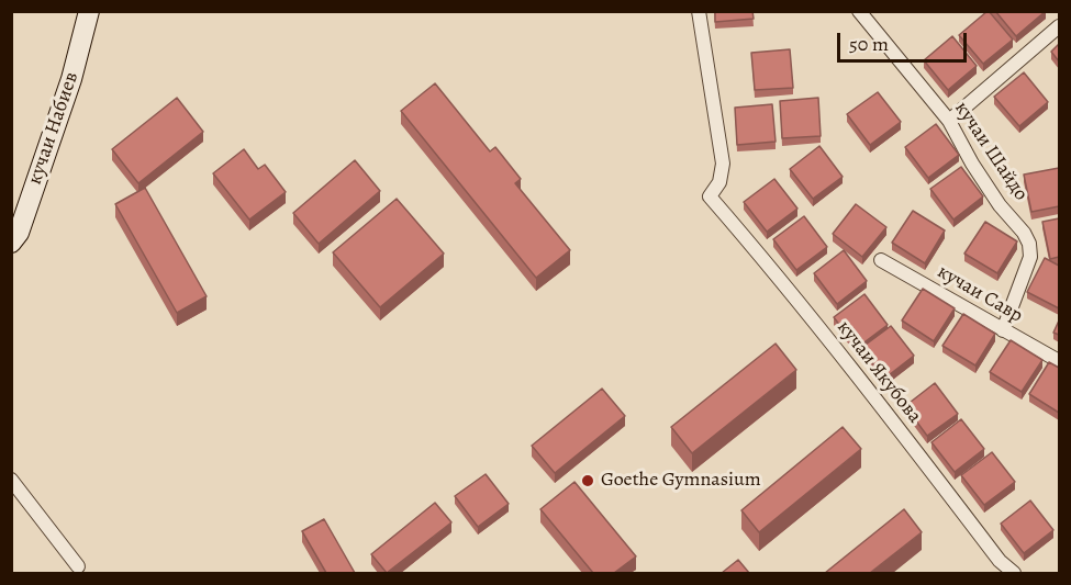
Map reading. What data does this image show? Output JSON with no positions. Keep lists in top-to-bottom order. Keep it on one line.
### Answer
{"streets":{"main road":["кучаи Набиев"],"street":["кучаи Шайдо","кучаи Савр","кучаи Якубова"]},"crossings":[["кучаи Шайдо","кучаи Савр"]],"places":["Goethe Gymnasium"],"scale_bar":"50 m"}
